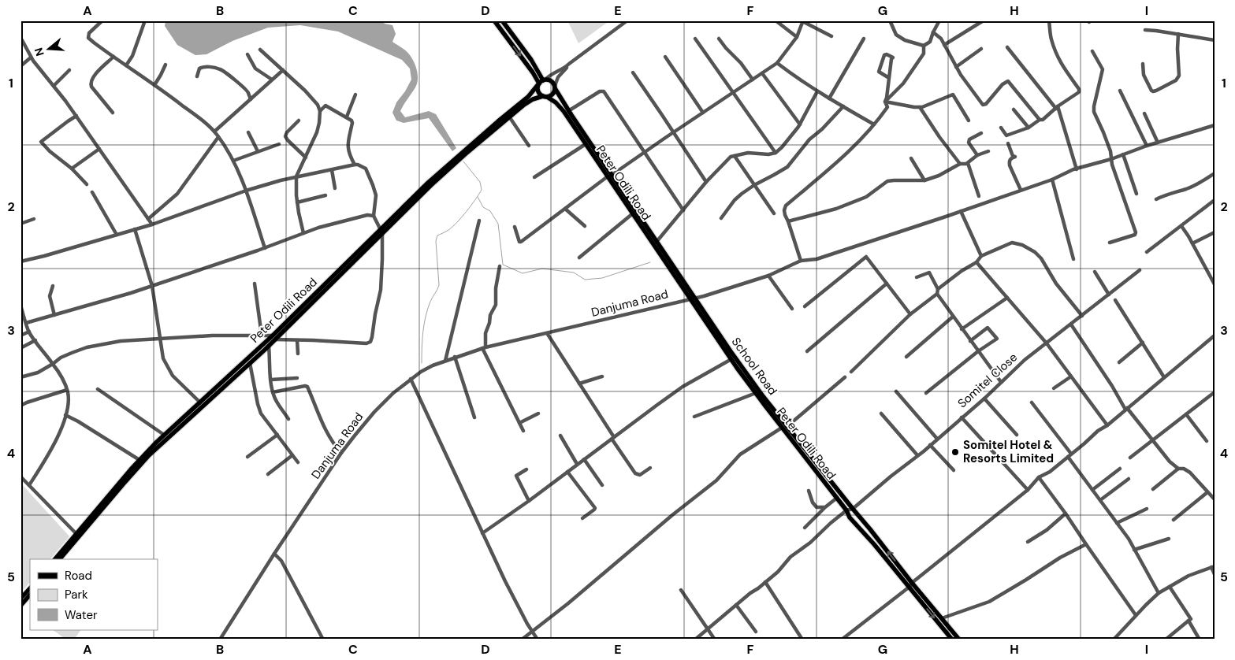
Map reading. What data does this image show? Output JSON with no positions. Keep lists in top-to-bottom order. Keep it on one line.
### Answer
{"streets":{"main road":["Peter Odili Road","School Road"],"street":["Danjuma Road","Somitel Close"]},"crossings":[["Peter Odili Road","Danjuma Road"],["Peter Odili Road","School Road"],["Danjuma Road","School Road"],["School Road","Somitel Close"]],"places":["Somitel Hotel & Resorts Limited"],"legend":["Road","Park","Water"],"north":"left","grid":{"columns":["A","B","C","D","E","F","G","H","I"],"rows":["1","2","3","4","5"]}}
